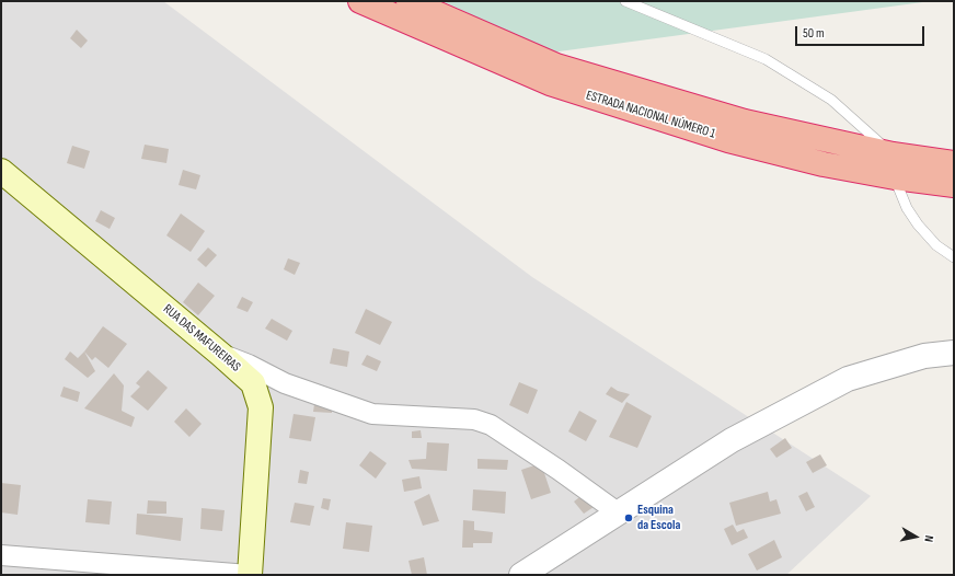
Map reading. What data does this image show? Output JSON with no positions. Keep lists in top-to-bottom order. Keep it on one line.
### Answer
{"streets":{"highway":["ESTRADA NACIONAL NÚMERO 1"],"main road":["RUA DAS MAFUREIRAS"]},"places":["Esquina da Escola"],"scale_bar":"50 m","north":"right"}
